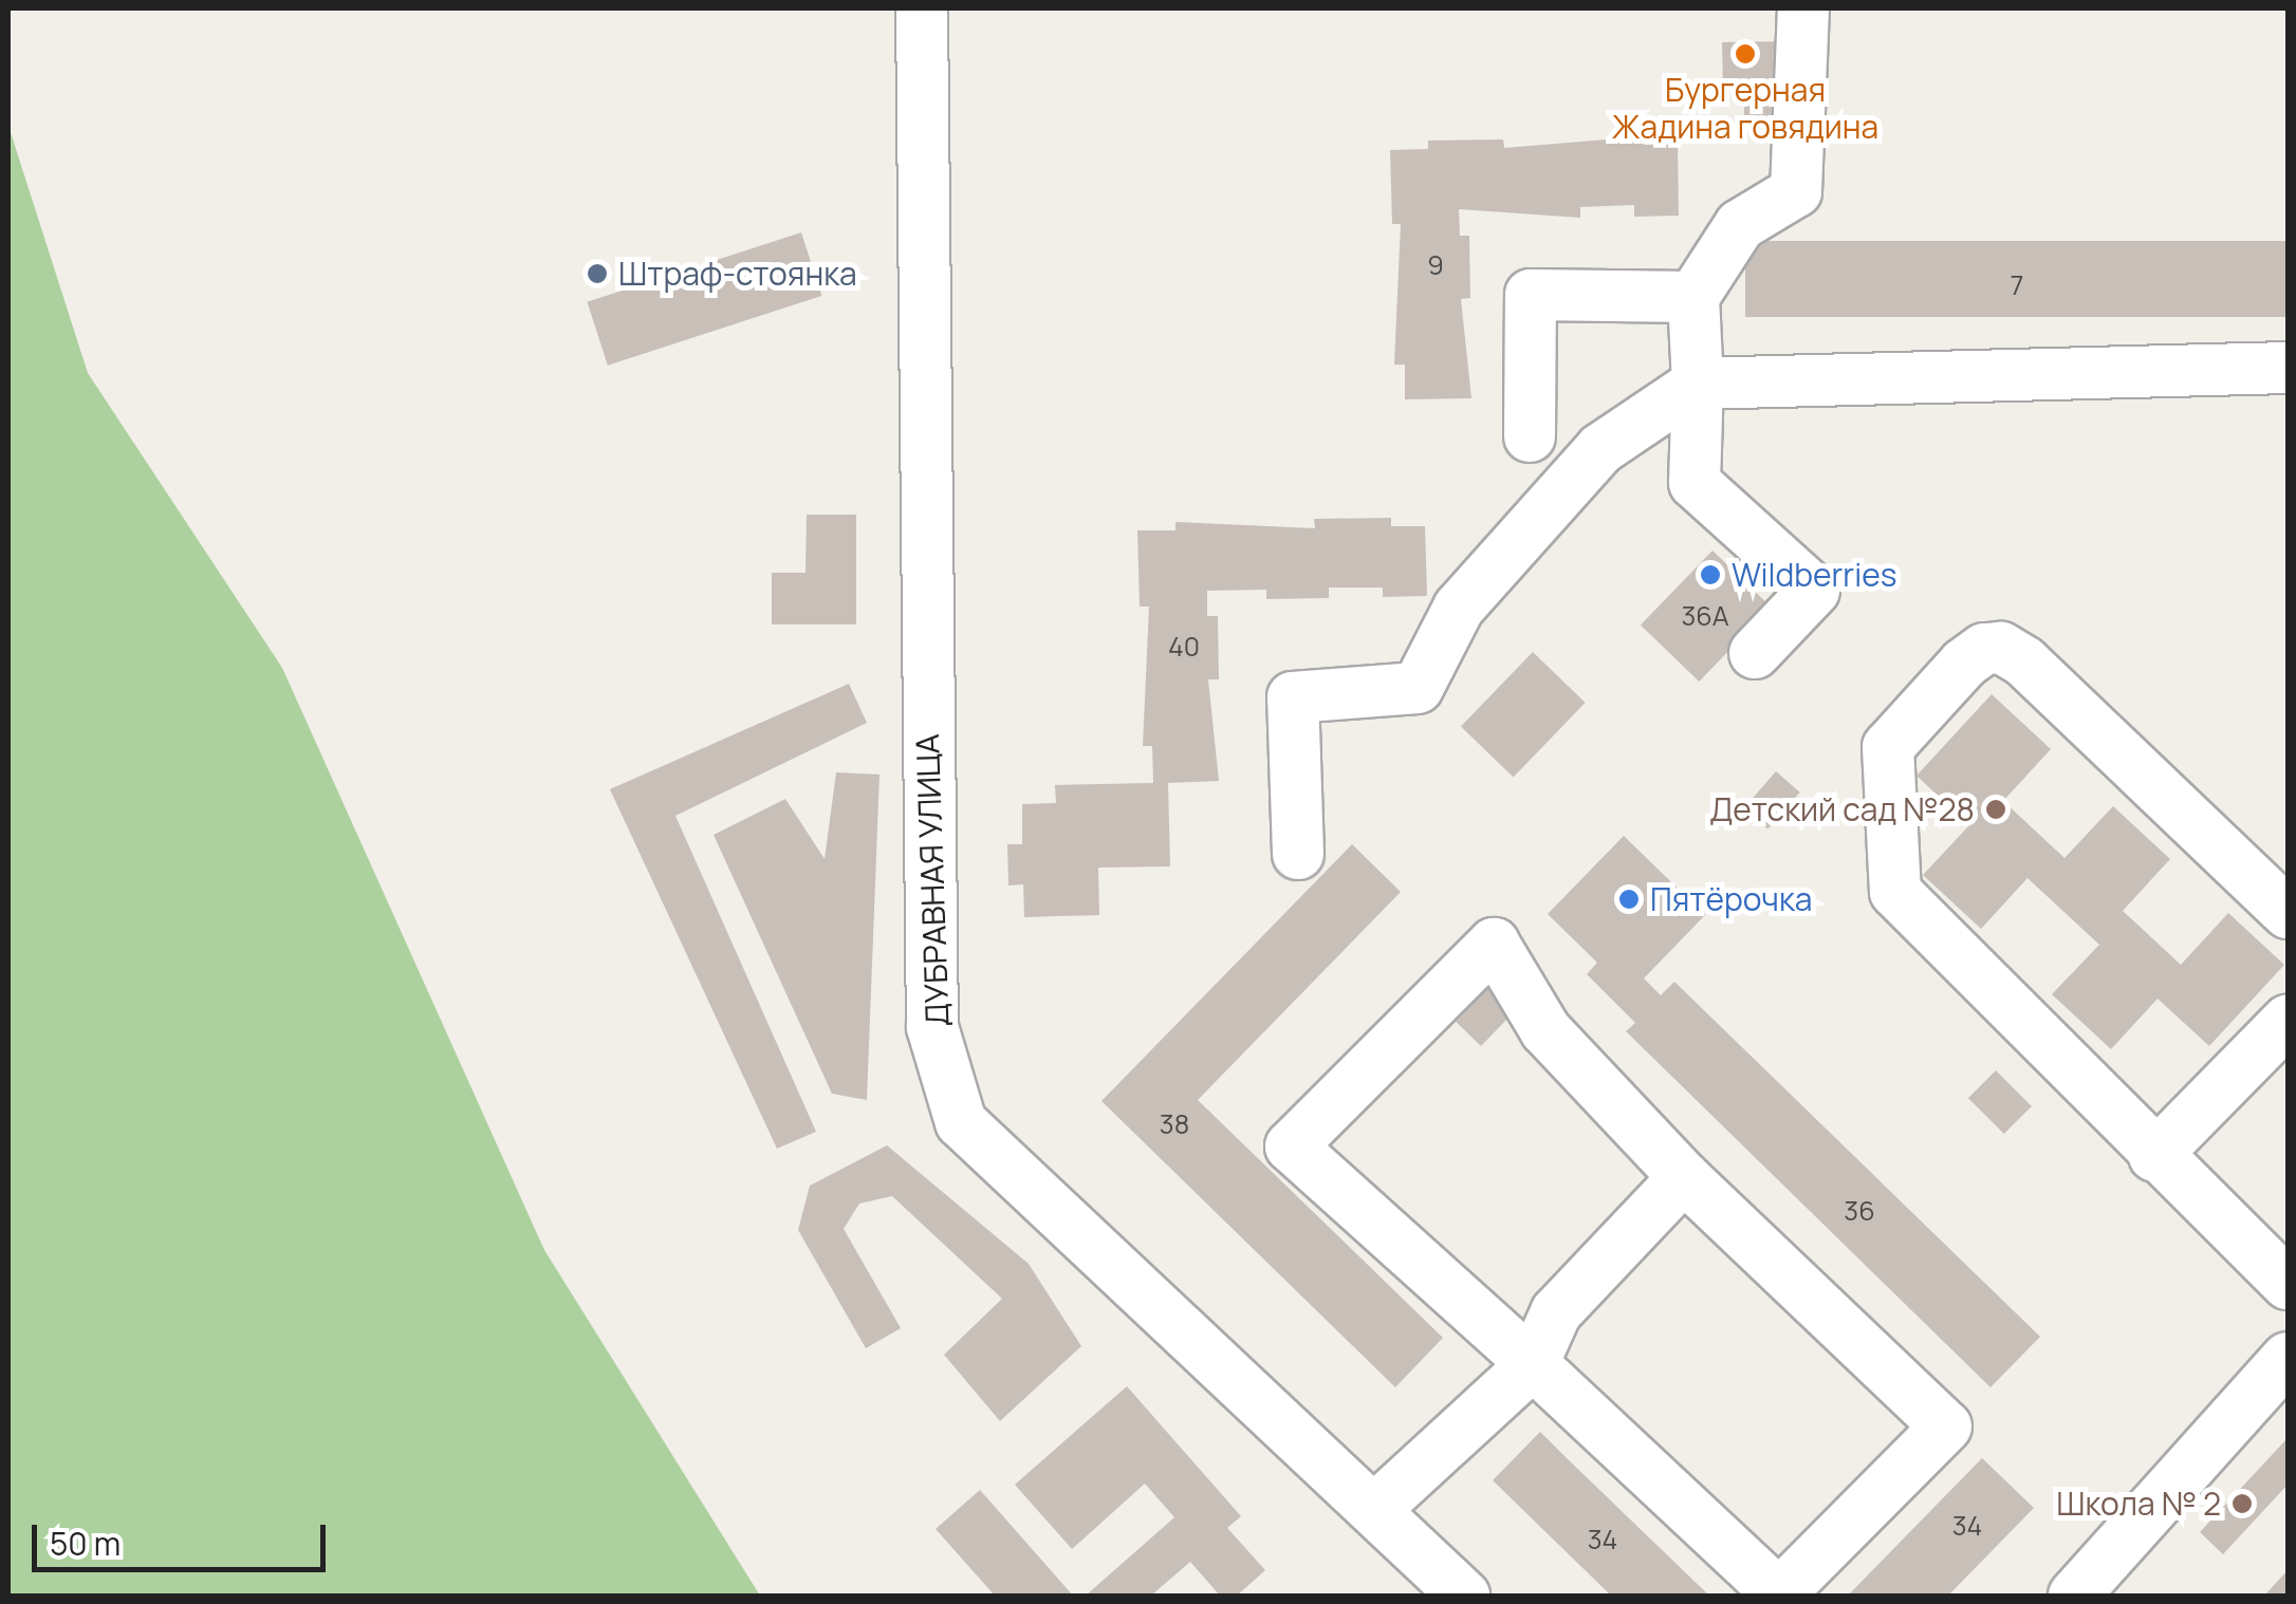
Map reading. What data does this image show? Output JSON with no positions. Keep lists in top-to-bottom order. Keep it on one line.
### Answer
{"streets":{"street":["ДУБРАВНАЯ УЛИЦА"]},"places":["Бургерная Жадина говядина","Штраф-стоянка","Wildberries","Детский сад №28","Пятёрочка","Школа № 2"],"house_numbers":["9","7","36А","40","38","36","34","34"],"scale_bar":"50 m"}
